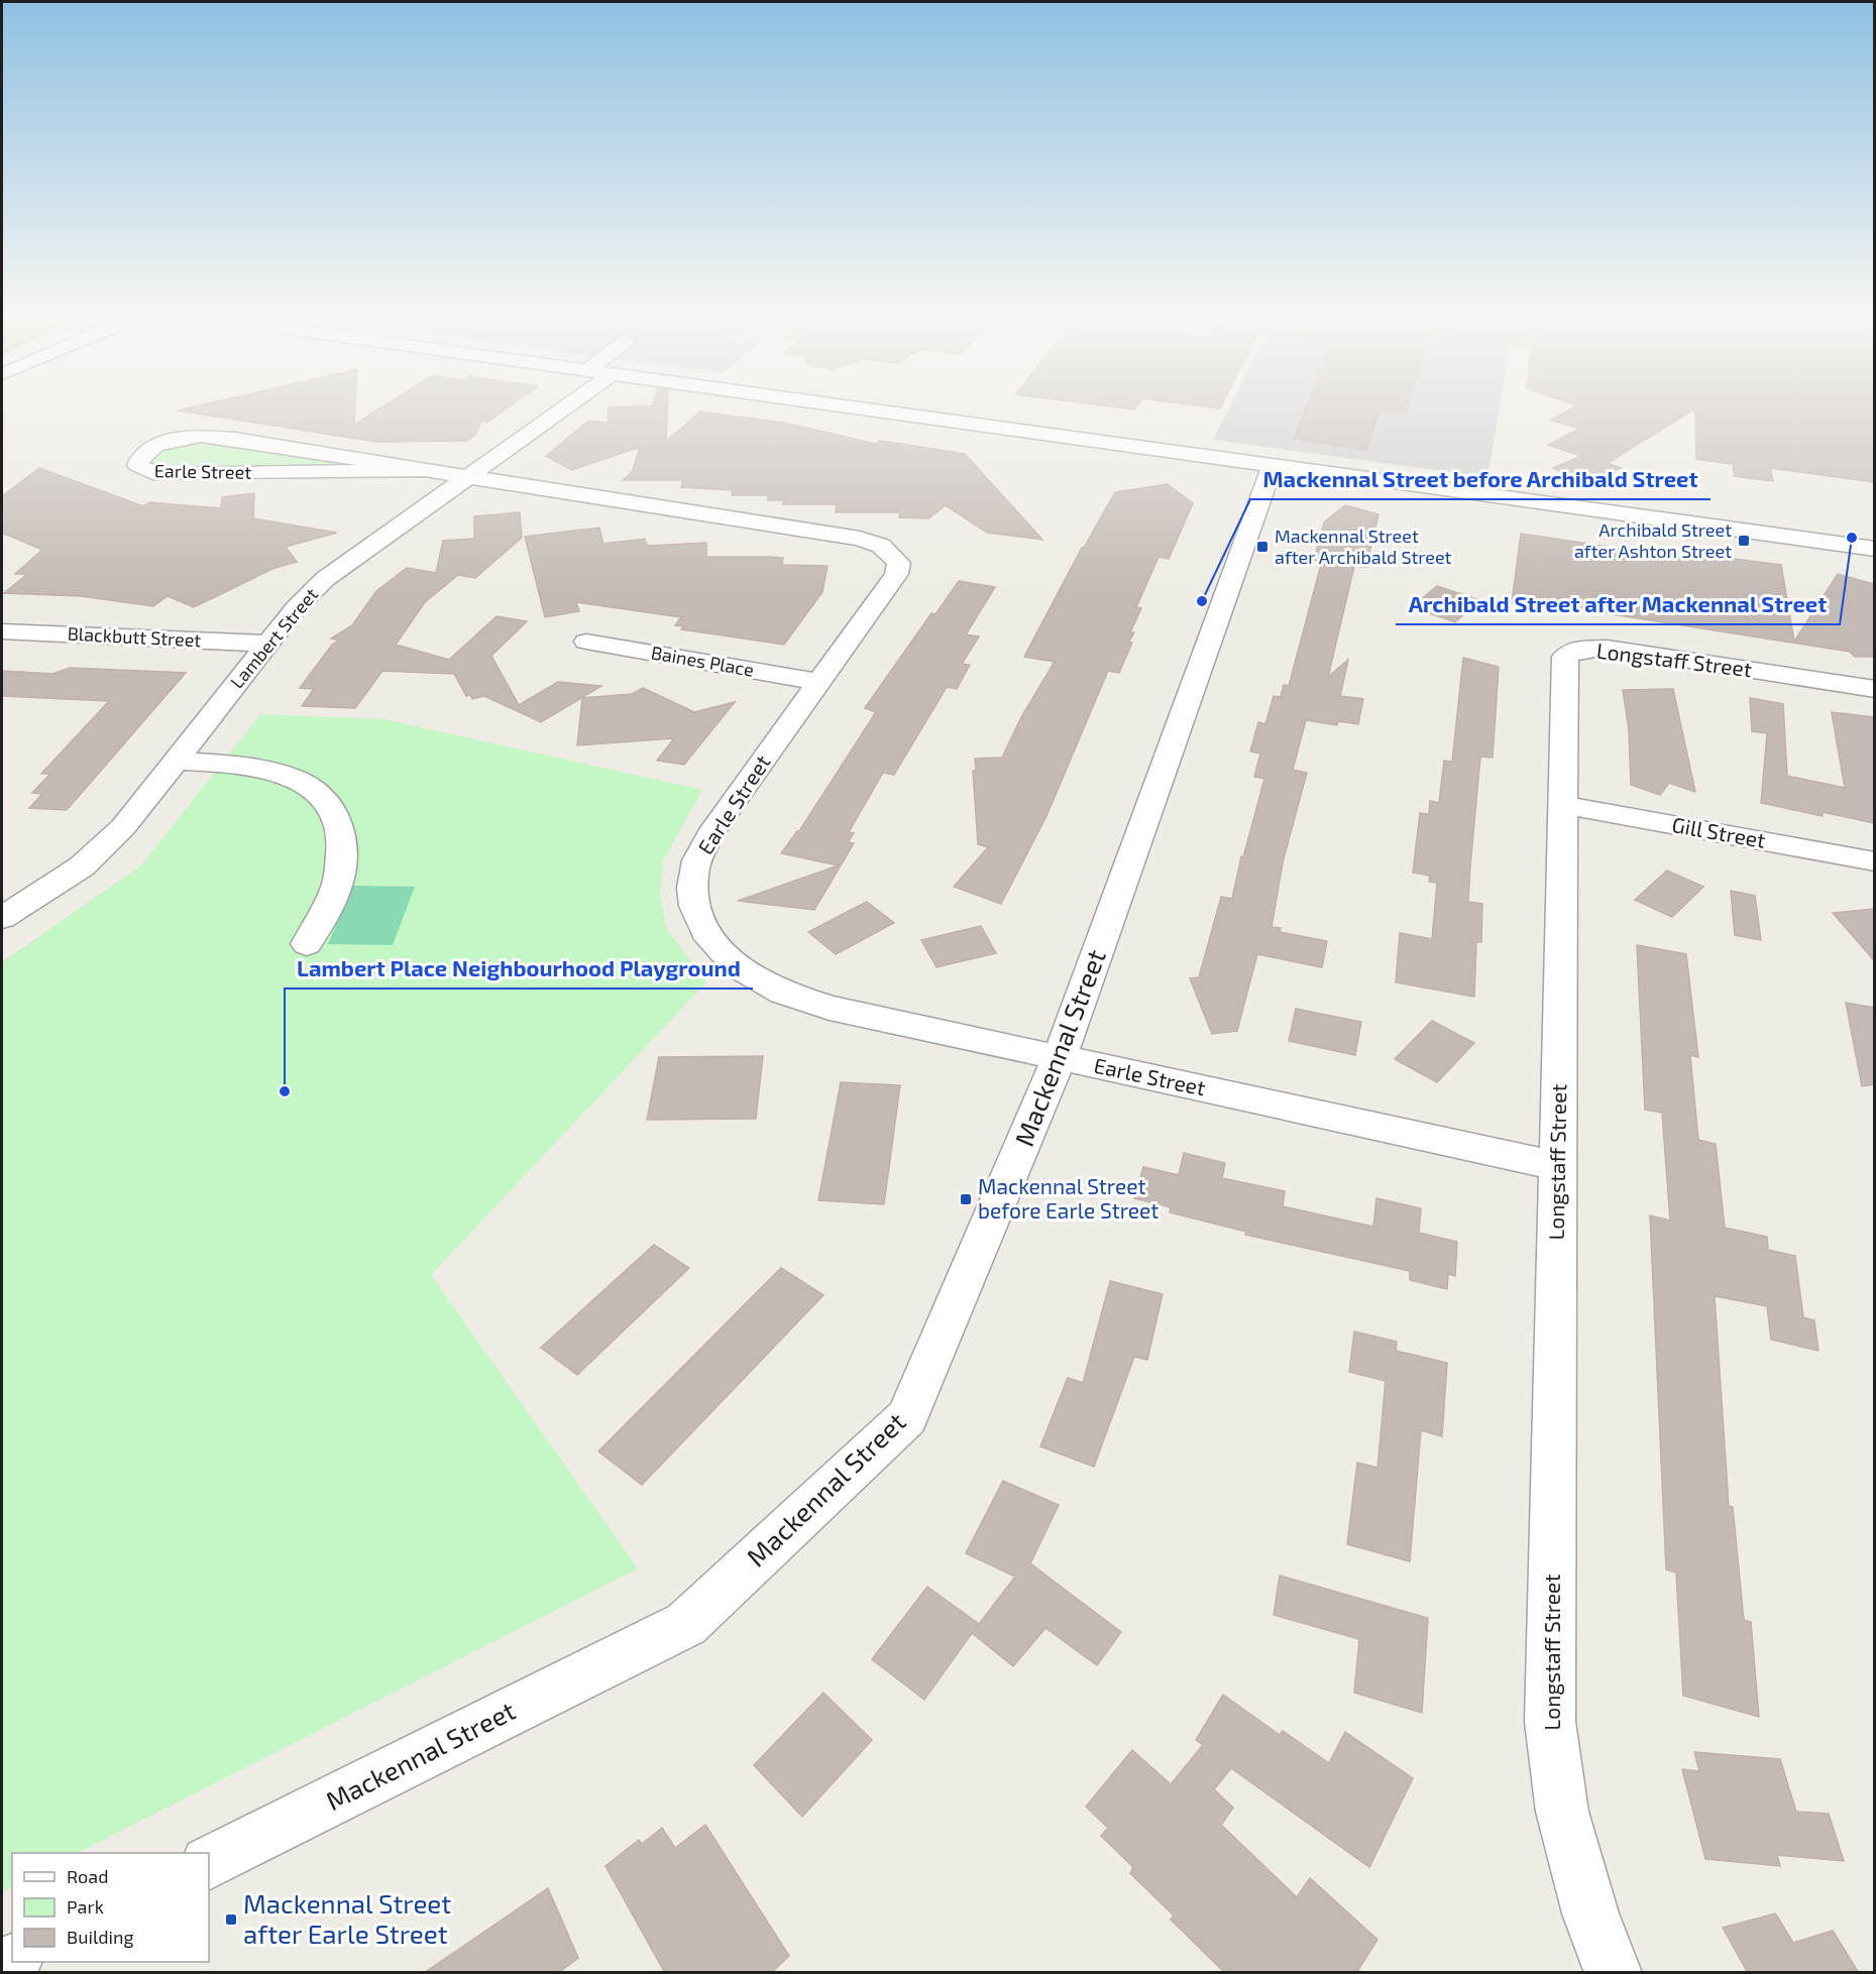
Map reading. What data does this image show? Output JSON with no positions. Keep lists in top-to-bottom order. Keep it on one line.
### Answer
{"streets":{"street":["Earle Street","Blackbutt Street","Lambert Street","Longstaff Street","Baines Place","Gill Street","Mackennal Street"]},"crossings":[["Earle Street","Lambert Street"],["Earle Street","Longstaff Street"],["Earle Street","Baines Place"],["Earle Street","Mackennal Street"],["Blackbutt Street","Lambert Street"],["Longstaff Street","Gill Street"]],"places":{"other":["Archibald Street after Mackennal Street","Mackennal Street before Archibald Street","Lambert Place Neighbourhood Playground"],"transit":["Archibald Street after Ashton Street","Mackennal Street after Archibald Street","Mackennal Street before Earle Street","Mackennal Street after Earle Street"]},"legend":["Road","Park","Building"]}
